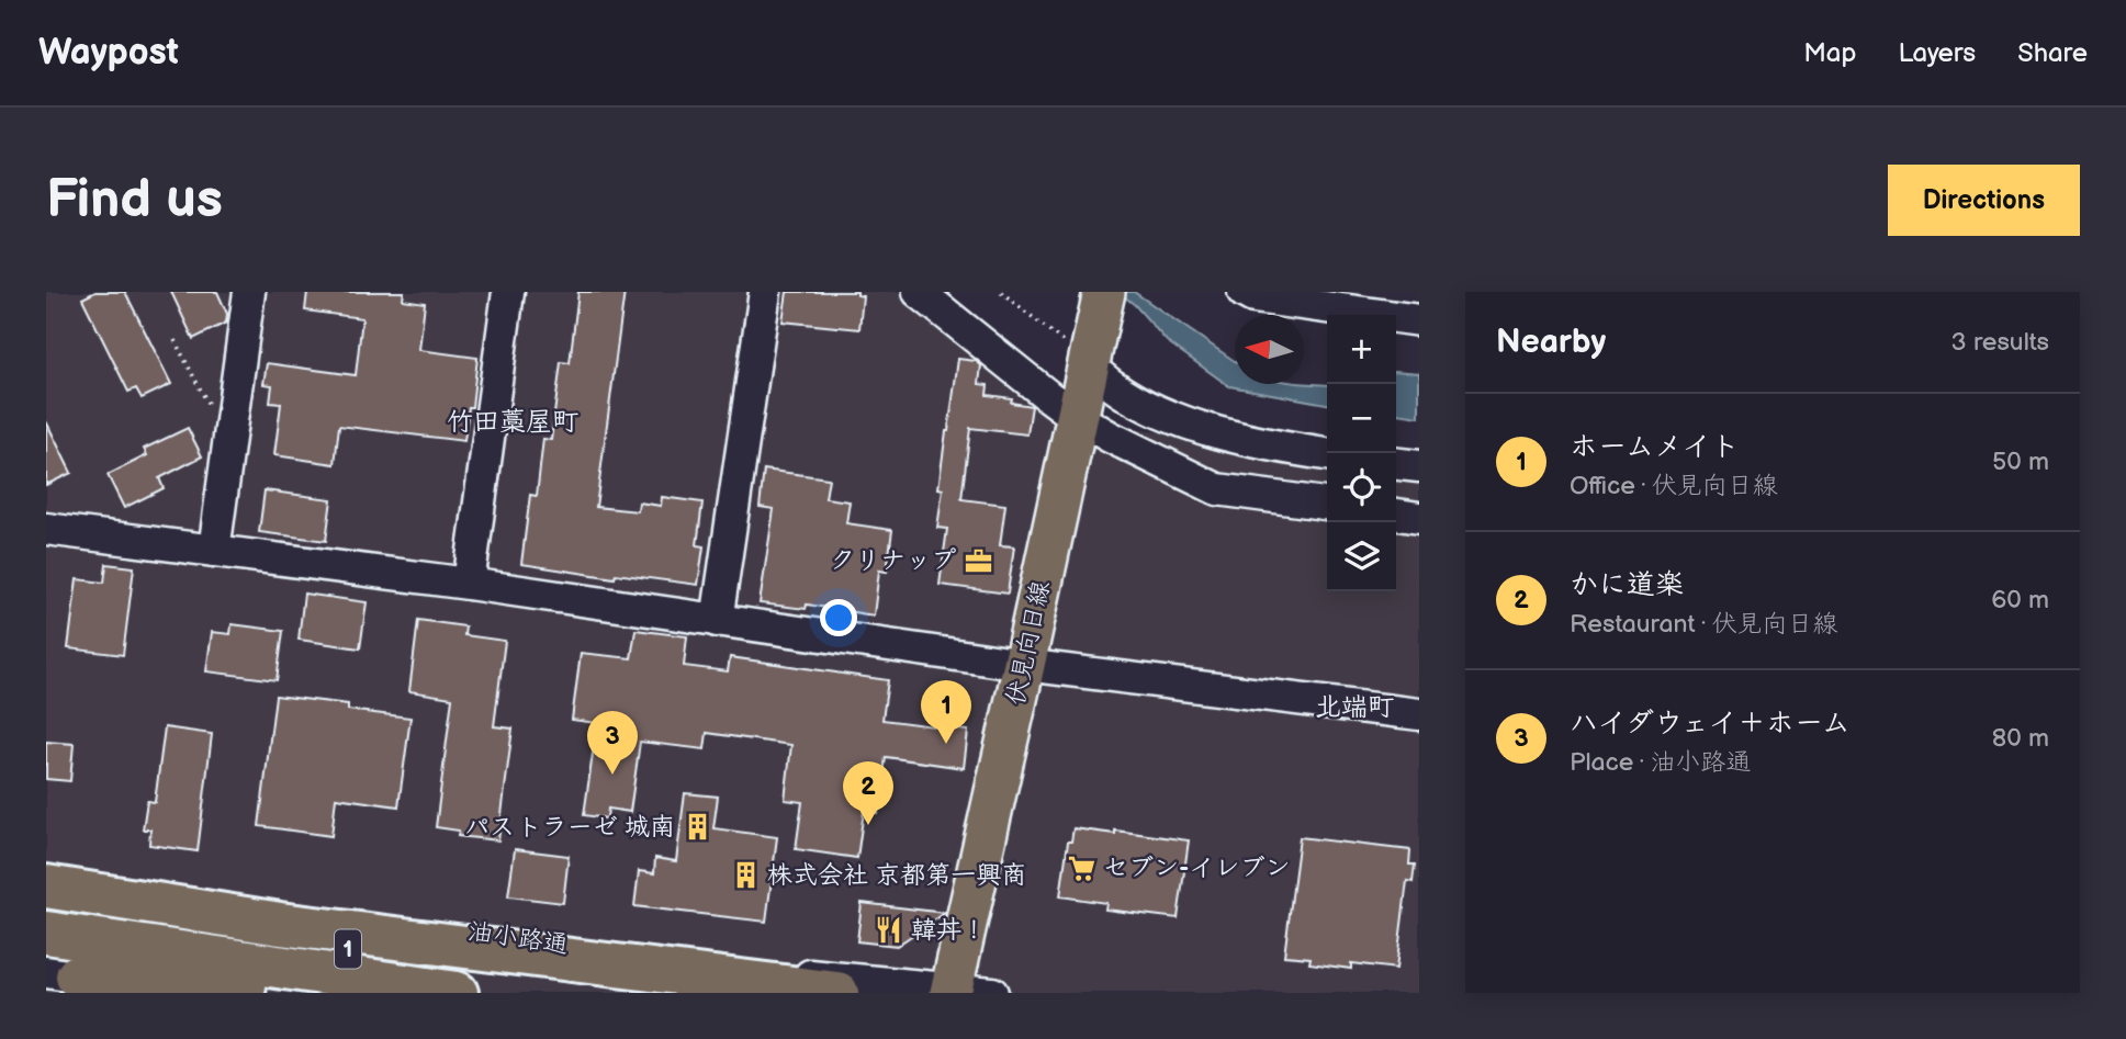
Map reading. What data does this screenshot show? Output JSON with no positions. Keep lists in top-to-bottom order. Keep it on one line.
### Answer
{"streets":{"highway":["1"],"main road":["伏見向日線"],"street":["油小路通"]},"crossings":[["伏見向日線","油小路通"]],"districts":["竹田藁屋町","北端町"],"places":{"office":["クリナップ"],"building":["パストラーゼ 城南","株式会社 京都第一興商"],"supermarket":["セブン-イレブン"],"restaurant":["韓丼！"]},"north":"left","page":{"header":"Waypost","nav":["Map","Layers","Share"],"buttons":"Directions","title":"Find us","heading":["Nearby","3 results"],"map_buttons":["+","−"],"list":[{"mark":"1","name":"ホームメイト","note":"Office · 伏見向日線","value":"50 m"},{"mark":"2","name":"かに道楽","note":"Restaurant · 伏見向日線","value":"60 m"},{"mark":"3","name":"ハイダウェイ＋ホーム","note":"Place · 油小路通","value":"80 m"}],"pins":["1","3","2"]}}
